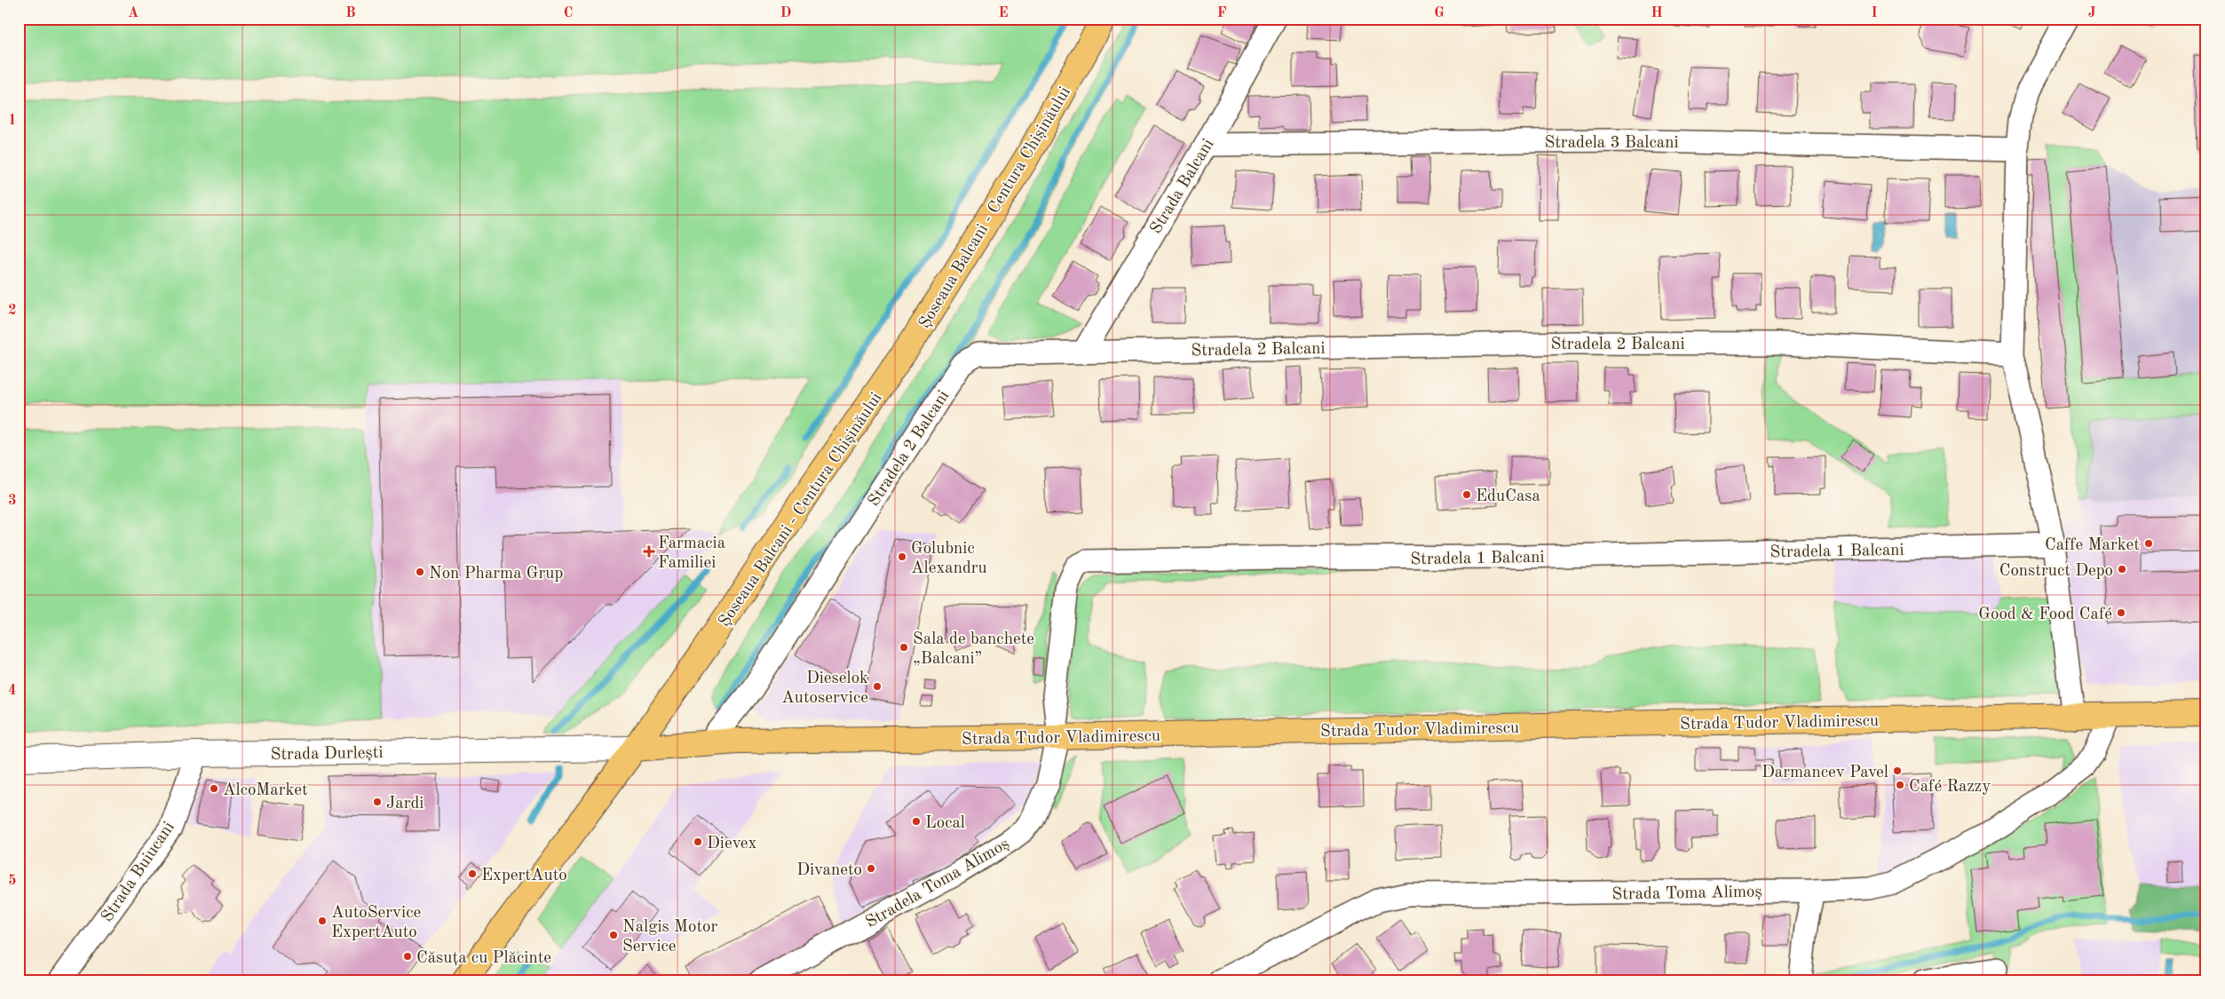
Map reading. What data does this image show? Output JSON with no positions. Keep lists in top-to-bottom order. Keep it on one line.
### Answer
{"streets":{"main road":["Șoseaua Balcani - Centura Chișinăului","Strada Tudor Vladimirescu"],"street":["Stradela 3 Balcani","Strada Balcani","Stradela 2 Balcani","Stradela 1 Balcani","Strada Durlești","Strada Buiucani","Stradela Toma Alimoș","Strada Toma Alimoș"]},"crossings":[["Stradela 3 Balcani","Strada Balcani"],["Strada Balcani","Stradela 2 Balcani"],["Șoseaua Balcani - Centura Chișinăului","Strada Tudor Vladimirescu"],["Șoseaua Balcani - Centura Chișinăului","Strada Durlești"],["Stradela 2 Balcani","Strada Tudor Vladimirescu"],["Stradela 1 Balcani","Strada Tudor Vladimirescu"],["Stradela 1 Balcani","Stradela Toma Alimoș"],["Strada Tudor Vladimirescu","Strada Durlești"],["Strada Tudor Vladimirescu","Stradela Toma Alimoș"],["Strada Tudor Vladimirescu","Strada Toma Alimoș"],["Strada Durlești","Strada Buiucani"]],"places":{"other":["EduCasa","Caffe Market","Golubnic Alexandru","Construct Depo","Non Pharma Grup","Good & Food Café","Sala de banchete „Balcani”","Dieselok Autoservice","Darmancev Pavel","Café Razzy","AlcoMarket","Jardi","Local","Dievex","Divaneto","ExpertAuto","AutoService ExpertAuto","Nalgis Motor Service","Căsuța cu Plăcinte"],"health":["Farmacia Familiei"]},"grid":{"columns":["A","B","C","D","E","F","G","H","I","J"],"rows":["1","2","3","4","5"]}}
